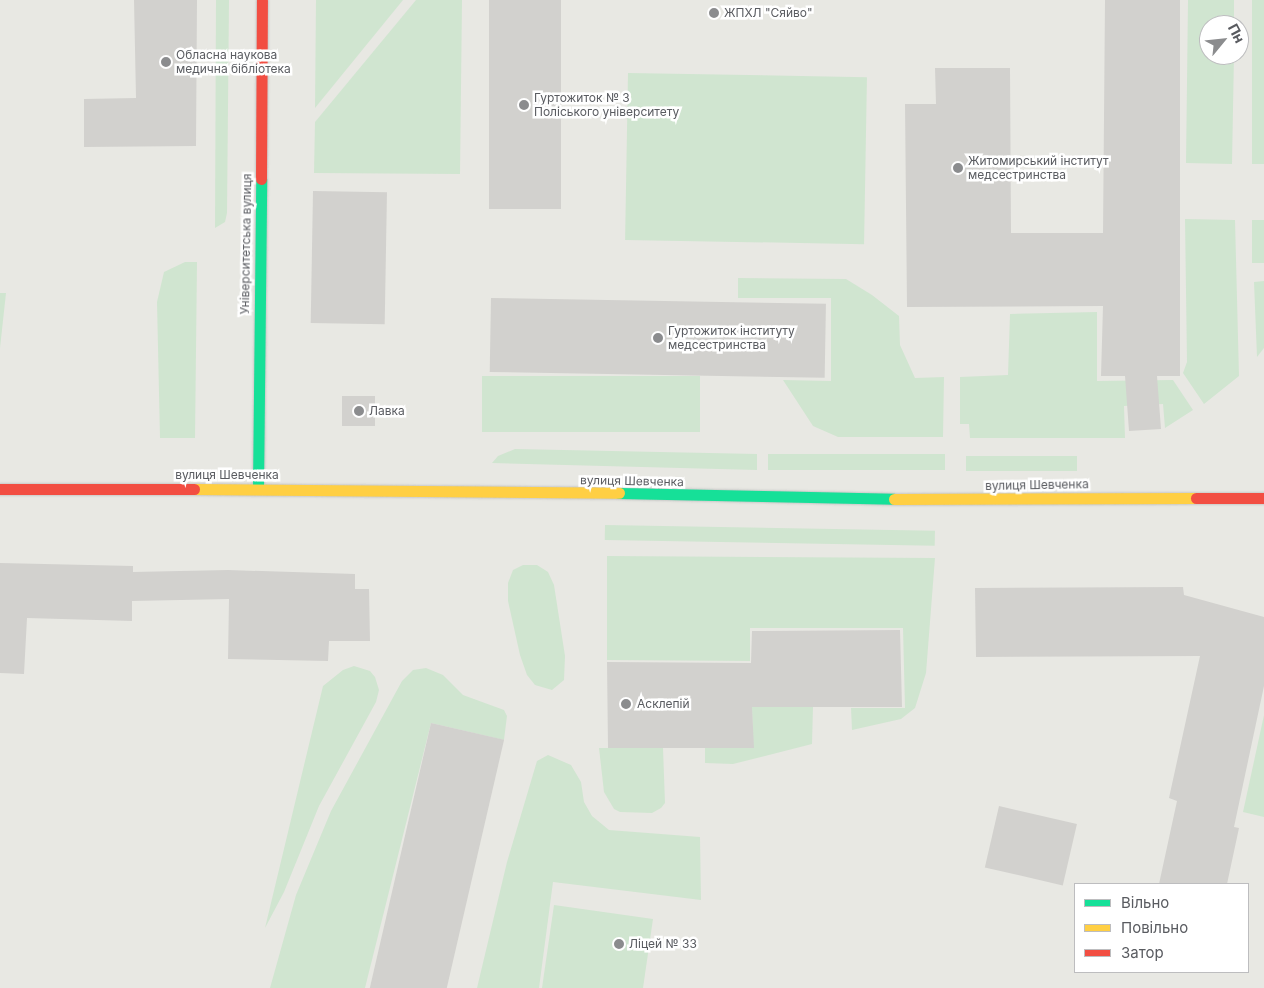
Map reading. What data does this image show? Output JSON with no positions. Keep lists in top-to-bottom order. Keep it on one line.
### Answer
{"streets":{"street":["Університетська вулиця","вулиця Шевченка"]},"crossings":[["Університетська вулиця","вулиця Шевченка"]],"places":["ЖПХЛ \"Сяйво\"","Обласна наукова медична бібліотека","Гуртожиток № 3 Поліського університету","Житомирський інститут медсестринства","Гуртожиток інституту медсестринства","Лавка","Асклепій","Ліцей № 33"],"legend":["Вільно","Повільно","Затор"],"north":"top right"}
